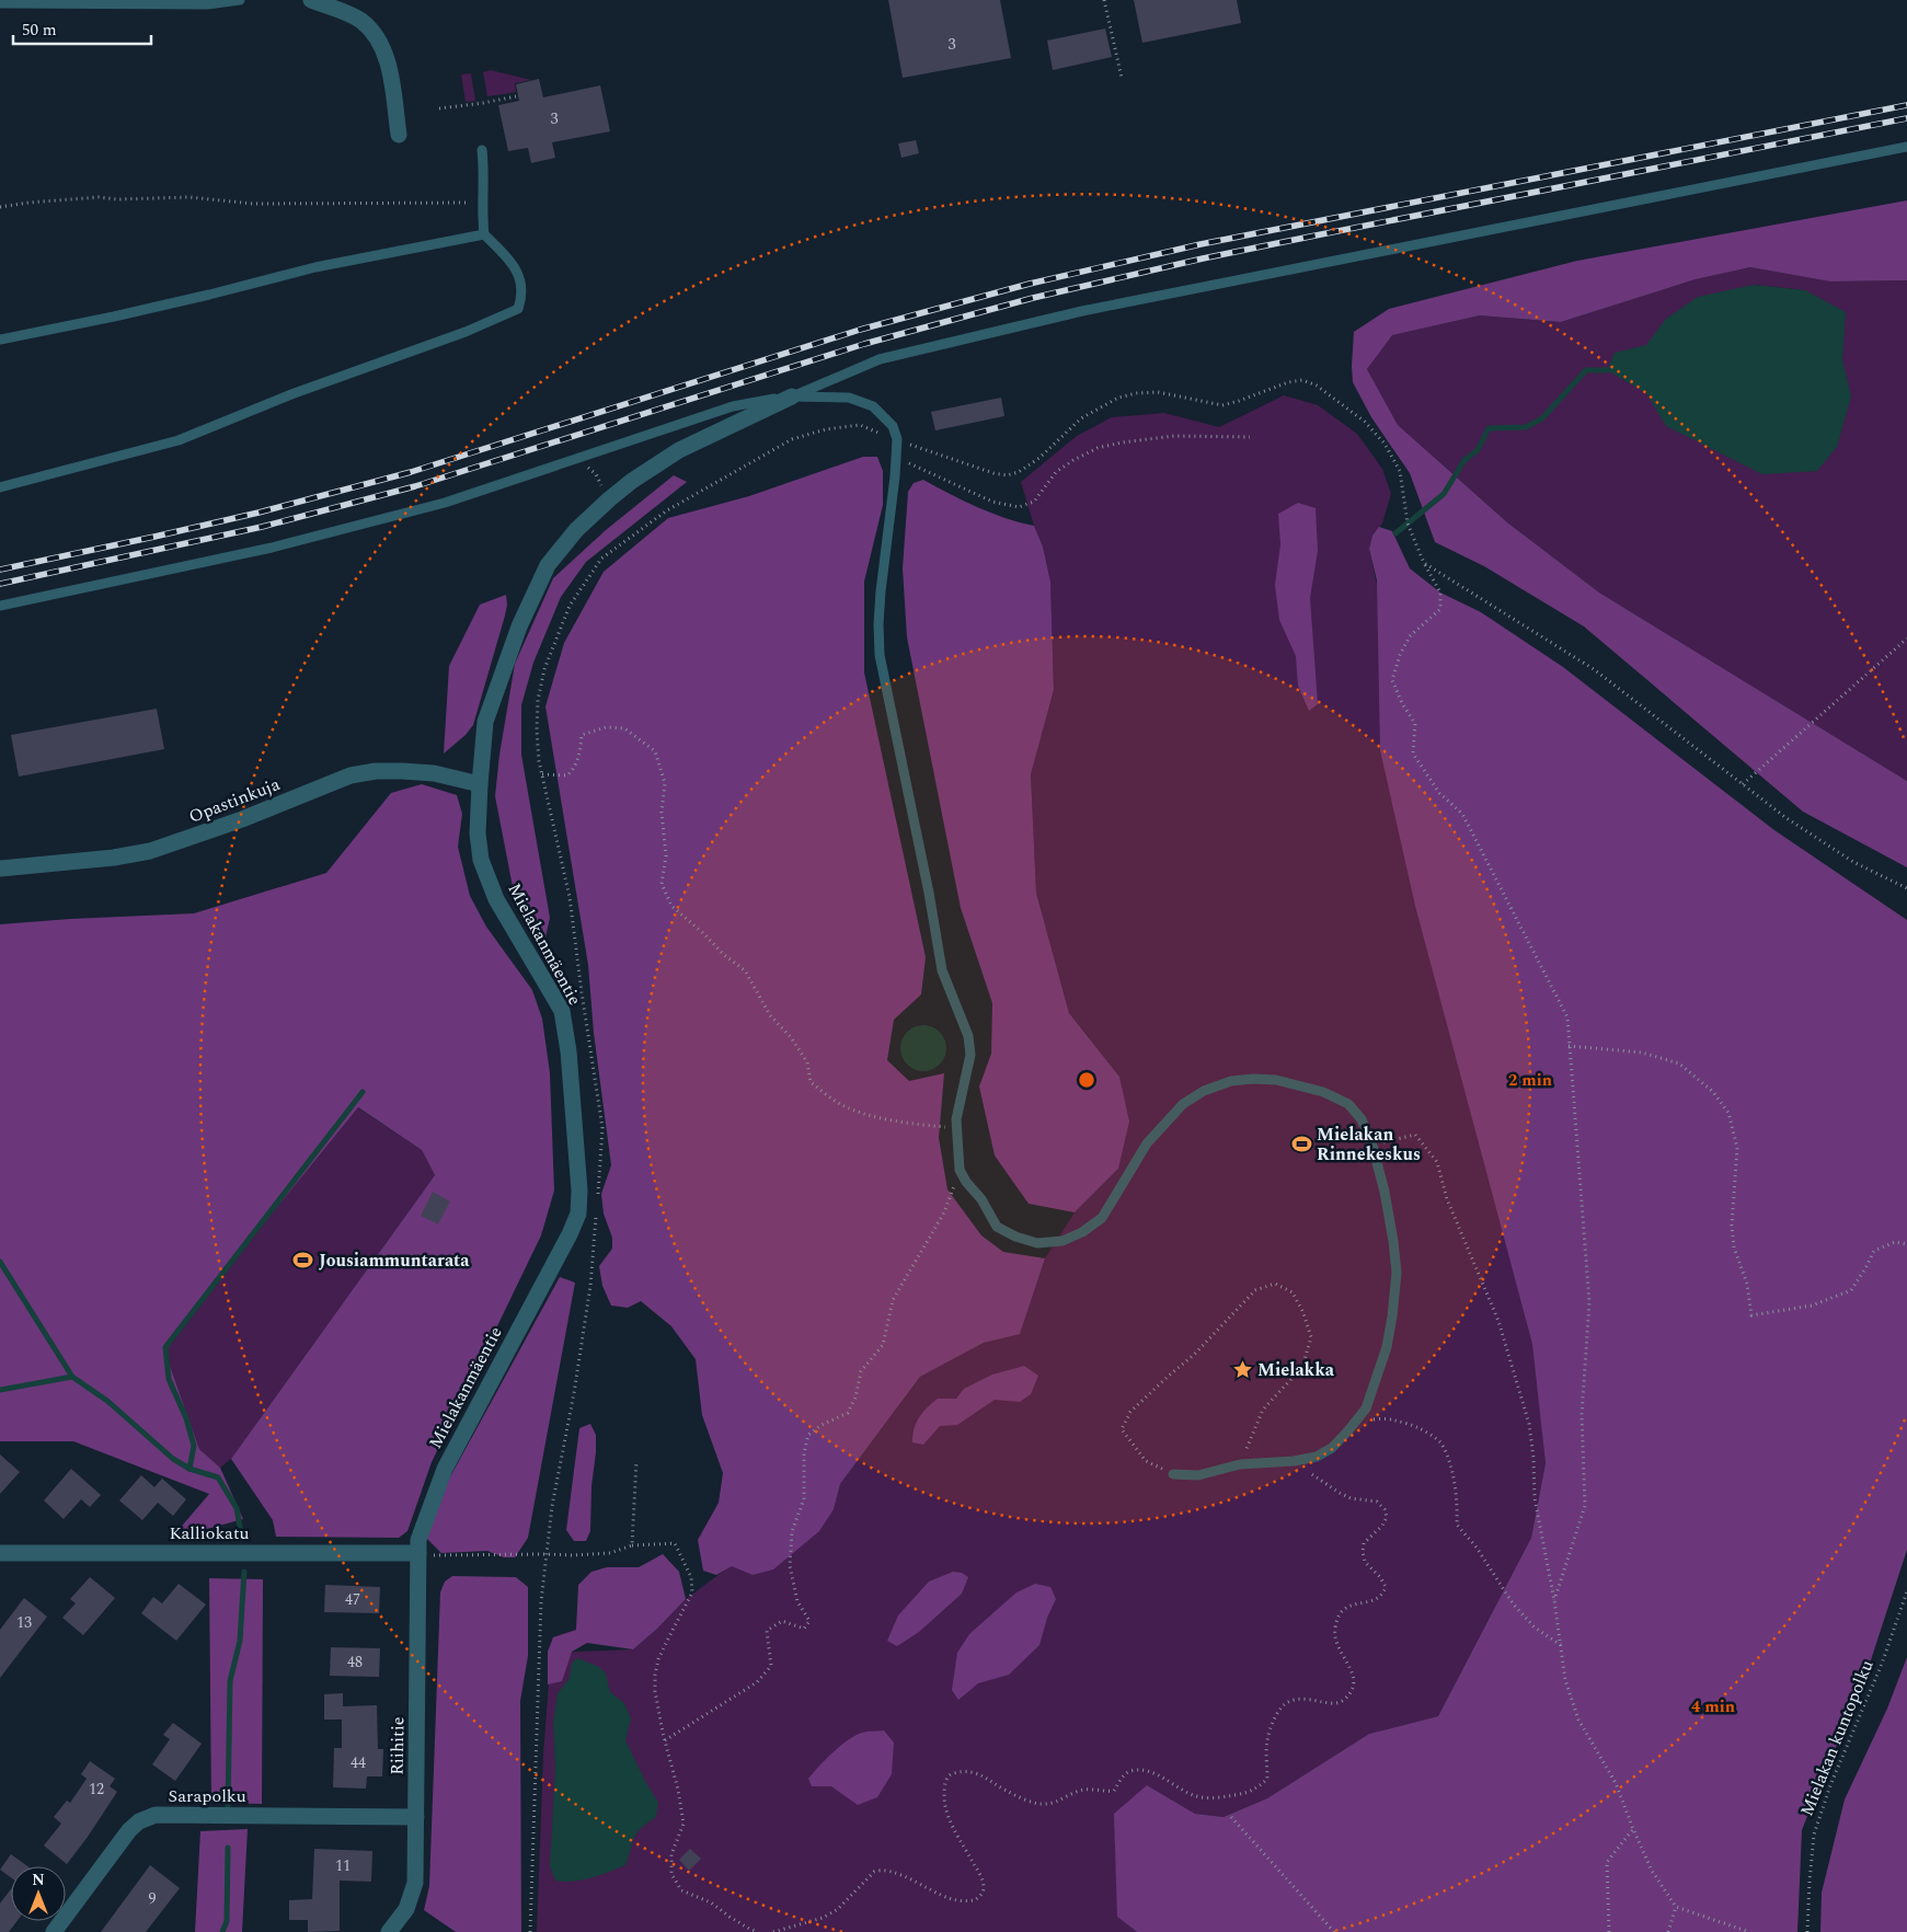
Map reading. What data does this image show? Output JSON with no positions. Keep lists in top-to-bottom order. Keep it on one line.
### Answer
{"streets":{"street":["Opastinkuja","Mielakanmäentie","Kalliokatu","Riihitie","Sarapolku"],"path":["Mielakan kuntopolku"]},"crossings":[["Opastinkuja","Mielakanmäentie"],["Mielakanmäentie","Kalliokatu"],["Mielakanmäentie","Riihitie"],["Kalliokatu","Riihitie"],["Riihitie","Sarapolku"]],"places":{"sports":["Mielakan Rinnekeskus","Jousiammuntarata"],"place":["Mielakka"]},"house_numbers":["3","3","47","13","48","44","12","11","9"],"scale_bar":"50 m","north":"top","rings":["2 min","4 min"]}
